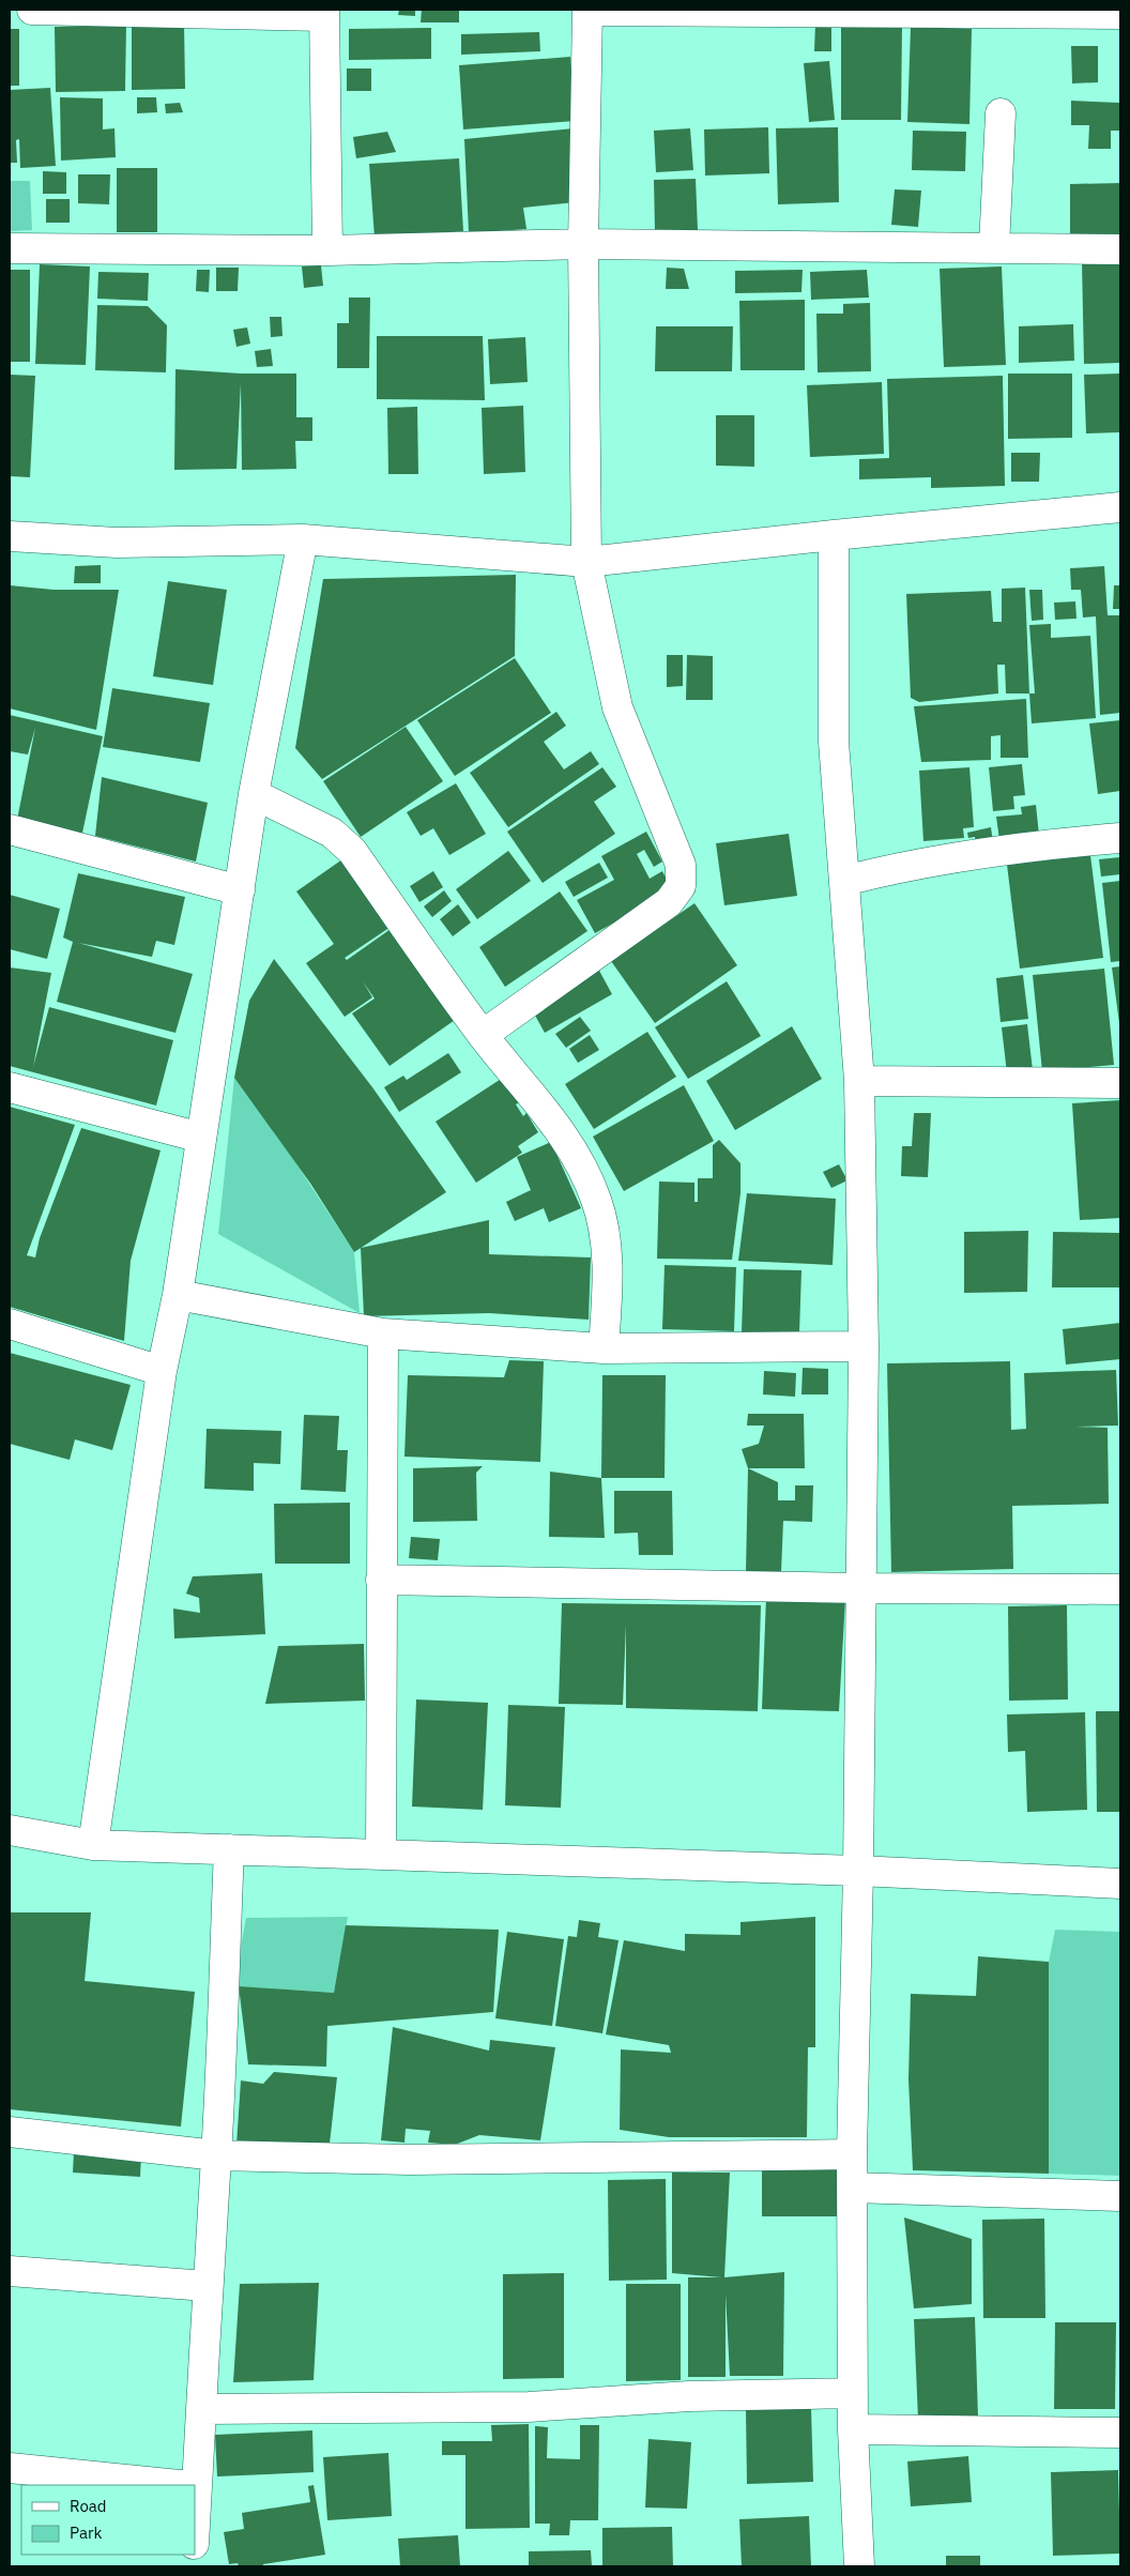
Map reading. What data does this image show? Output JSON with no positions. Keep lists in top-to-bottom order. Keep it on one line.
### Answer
{"legend":["Road","Park"]}
